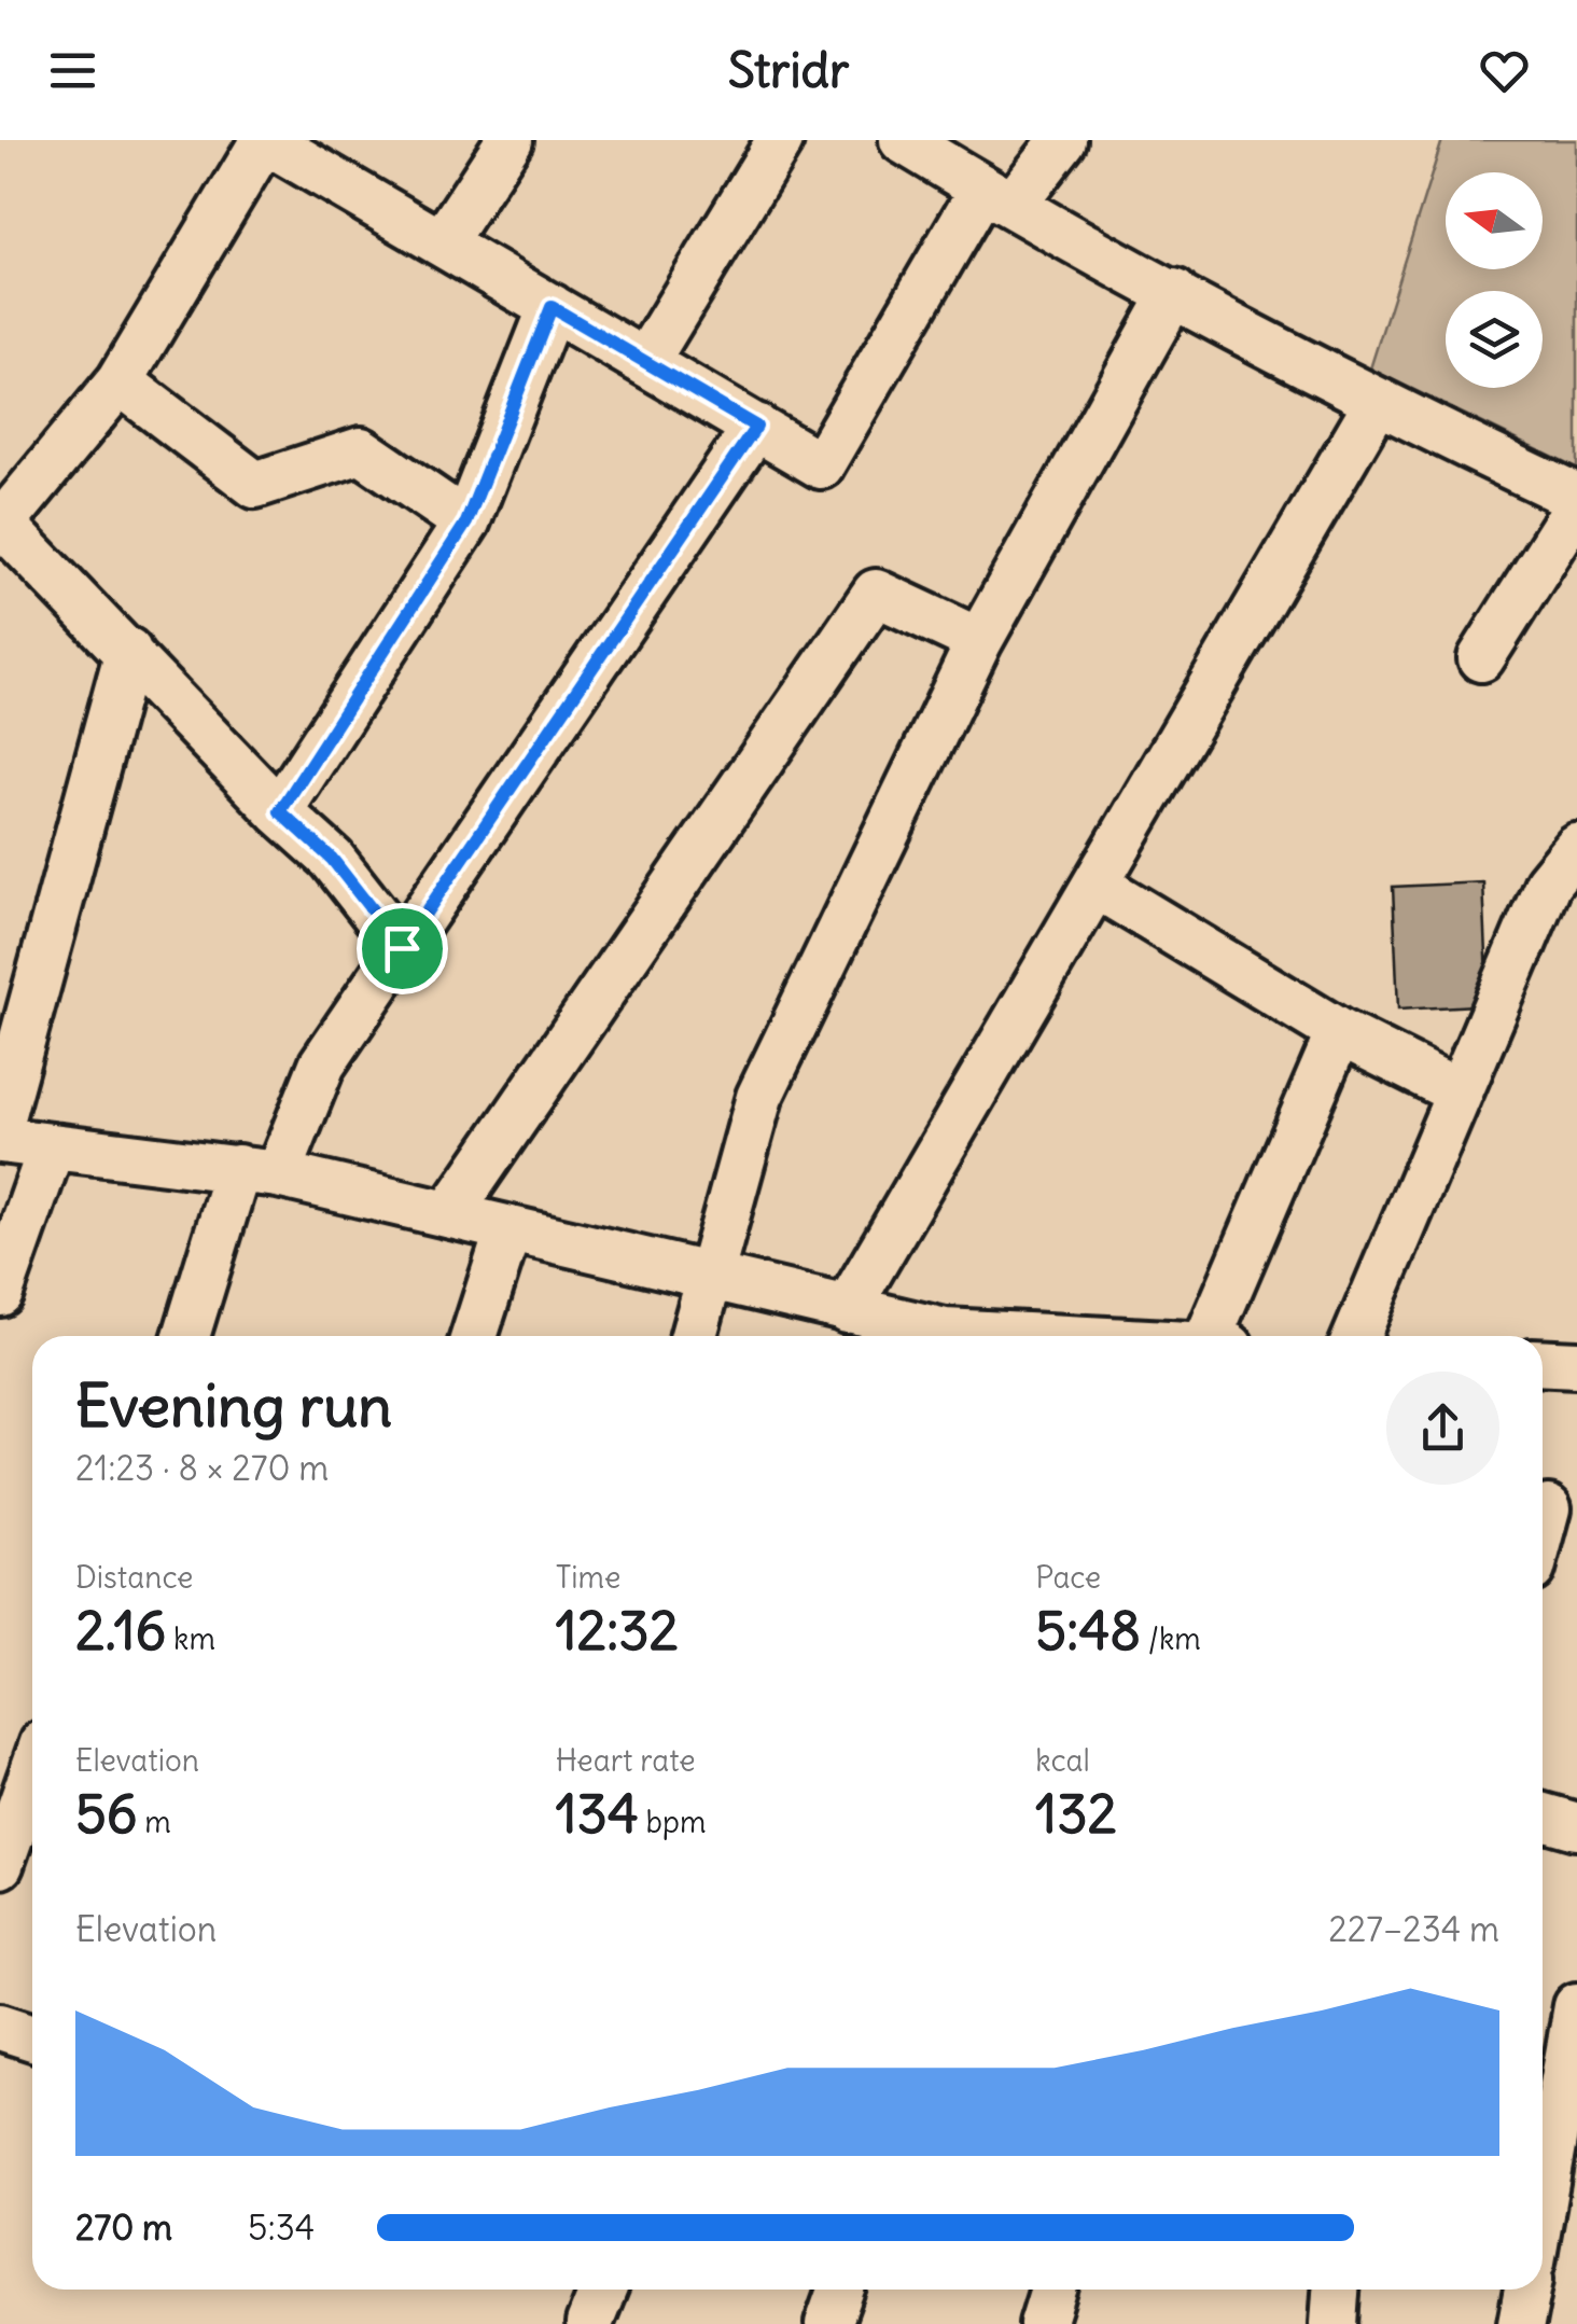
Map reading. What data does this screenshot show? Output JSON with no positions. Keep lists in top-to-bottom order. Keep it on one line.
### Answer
{"north":"left","page":{"header":"Stridr","heading":["Evening run","21:23 · 8 × 270 m"],"stats":[["Distance","2.16 km"],["Time","12:32"],["Pace","5:48 /km"],["Elevation","56 m"],["Heart rate","134 bpm"],["kcal","132"]],"chart":["Elevation","227–234 m"],"list":[{"name":"270 m","note":"5:34"}]}}
